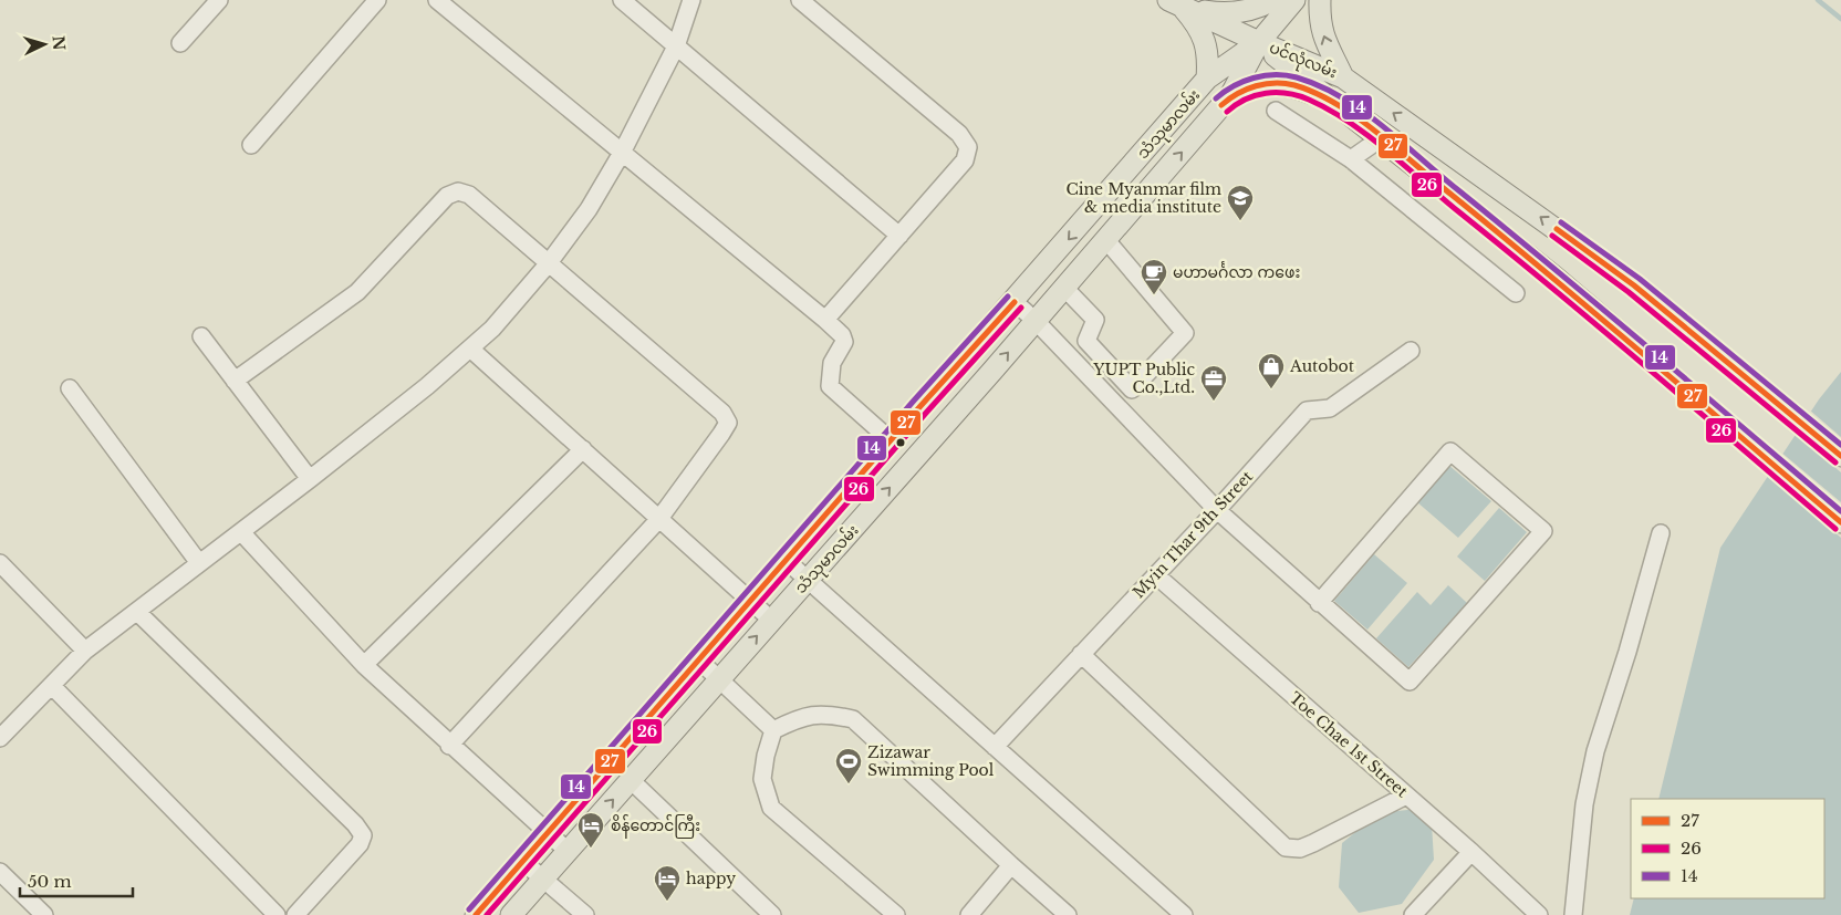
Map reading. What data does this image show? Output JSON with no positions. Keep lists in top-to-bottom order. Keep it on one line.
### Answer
{"streets":{"main road":["ပင်လုံလမ်း","သံသုမာလမ်း"],"street":["Myin Thar 9th Street","Toe Chae 1st Street"]},"crossings":[["ပင်လုံလမ်း","သံသုမာလမ်း"],["Myin Thar 9th Street","Toe Chae 1st Street"]],"places":{"school or university":["Cine Myanmar film & media institute"],"cafe":["မဟာမင်္ဂလာ ကဖေး"],"shop":["Autobot"],"office":["YUPT Public Co.,Ltd."],"sports":["Zizawar Swimming Pool"],"hotel":["စိန်တောင်ကြီး","happy"]},"lines":["transit line 14","transit line 27","transit line 26"],"legend":["27","26","14"],"scale_bar":"50 m","north":"right"}
